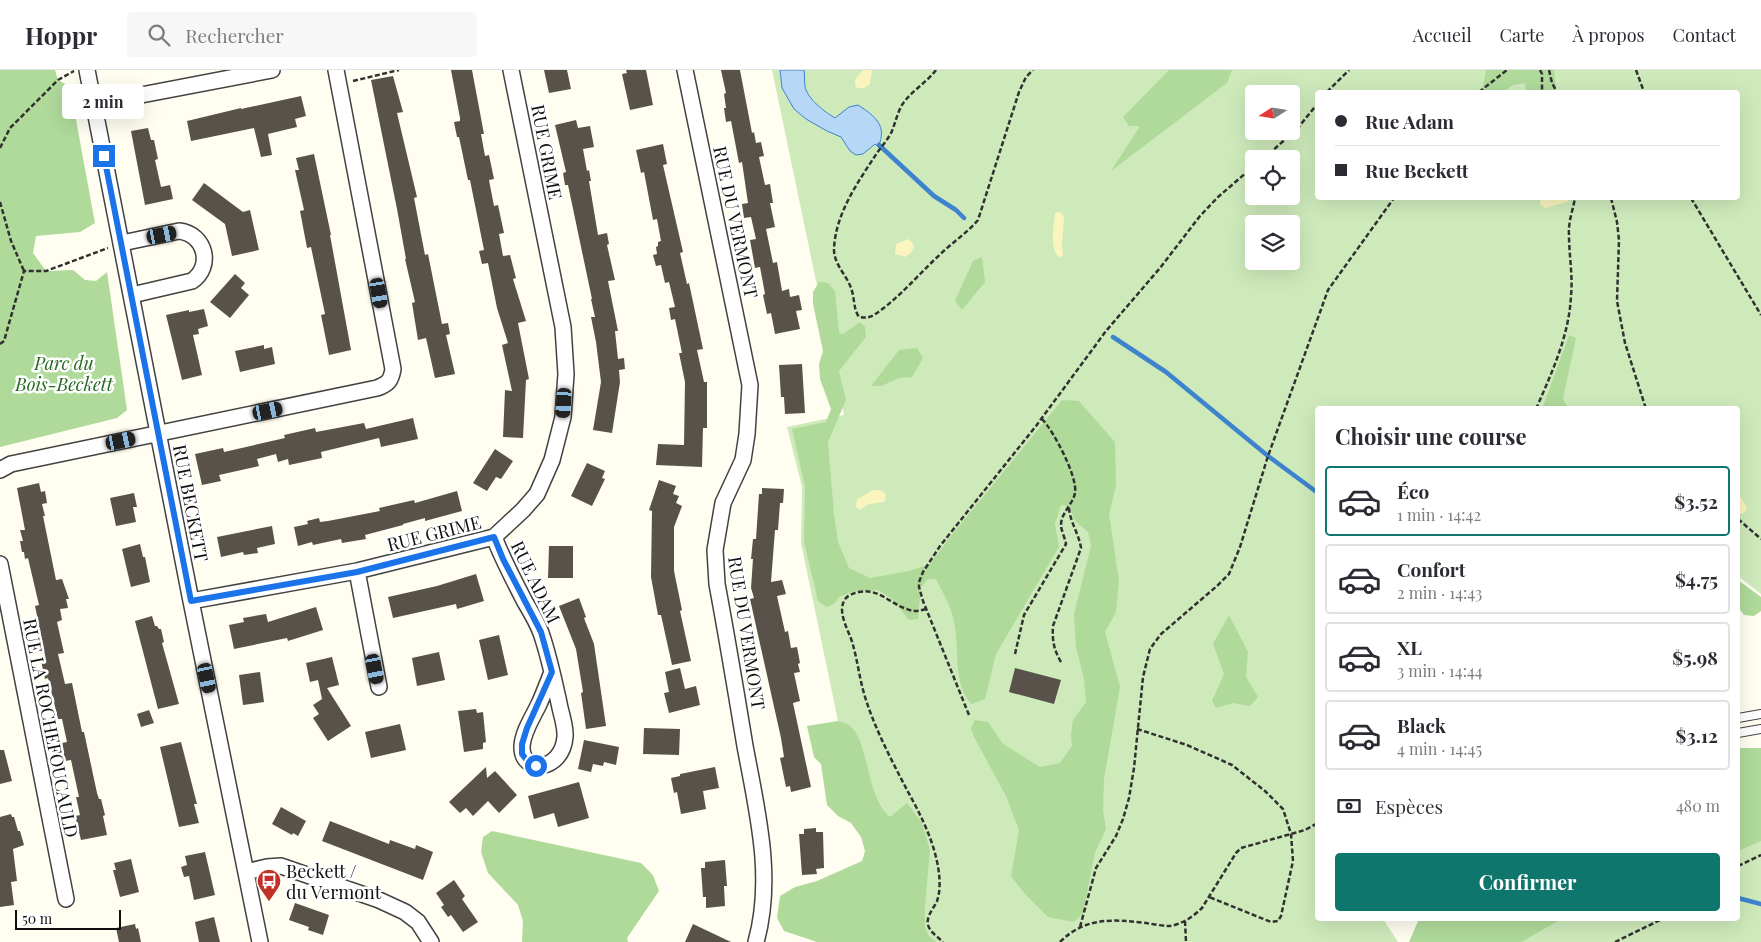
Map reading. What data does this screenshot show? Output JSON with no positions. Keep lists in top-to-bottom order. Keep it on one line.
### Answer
{"streets":{"street":["RUE GRIME","RUE DU VERMONT","RUE BECKETT","RUE ADAM","RUE LA ROCHEFOUCAULD"]},"crossings":[["RUE GRIME","RUE BECKETT"],["RUE GRIME","RUE ADAM"]],"parks":["Parc du Bois-Beckett"],"places":{"bus stop":["Beckett / du Vermont"]},"scale_bar":"50 m","north":"left","page":{"header":"Hoppr","search":"Rechercher","nav":["Accueil","Carte","À propos","Contact"],"bubble":"2 min","banner":["Rue Adam","Rue Beckett"],"heading":"Choisir une course","list":[{"name":"Éco","note":"1 min · 14:42","value":"$3.52"},{"name":"Confort","note":"2 min · 14:43","value":"$4.75"},{"name":"XL","note":"3 min · 14:44","value":"$5.98"},{"name":"Black","note":"4 min · 14:45","value":"$3.12"}],"pay":["Espèces","480 m"],"buttons":"Confirmer","scale":"50 m"}}
